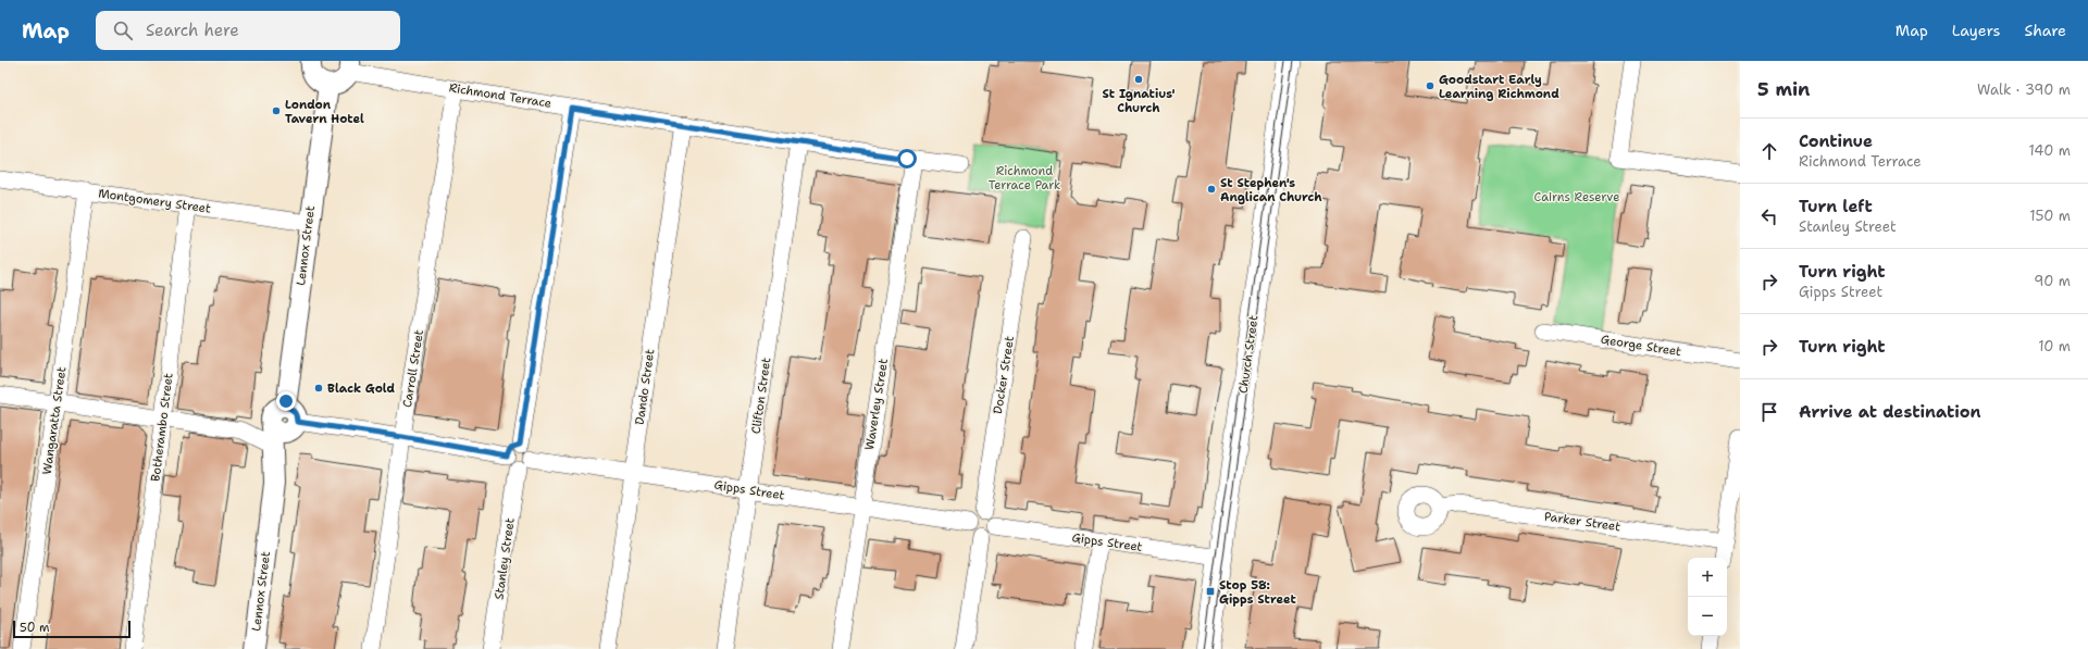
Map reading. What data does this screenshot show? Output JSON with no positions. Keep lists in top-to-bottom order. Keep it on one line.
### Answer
{"streets":{"main road":["Church Street"],"street":["Richmond Terrace","Montgomery Street","Lennox Street","George Street","Carroll Street","Docker Street","Dando Street","Clifton Street","Waverley Street","Wangaratta Street","Botherambo Street","Gipps Street","Parker Street","Stanley Street"]},"crossings":[["Richmond Terrace","Carroll Street"],["Richmond Terrace","Dando Street"],["Richmond Terrace","Clifton Street"],["Richmond Terrace","Waverley Street"],["Montgomery Street","Lennox Street"],["Montgomery Street","Wangaratta Street"],["Montgomery Street","Botherambo Street"],["Church Street","Gipps Street"],["Docker Street","Gipps Street"],["Dando Street","Gipps Street"],["Clifton Street","Gipps Street"],["Waverley Street","Gipps Street"],["Gipps Street","Stanley Street"]],"parks":["Richmond Terrace Park","Cairns Reserve"],"places":{"other":["St Ignatius' Church","Goodstart Early Learning Richmond","London Tavern Hotel","St Stephen's Anglican Church","Black Gold"],"transit":["Stop 58: Gipps Street"]},"scale_bar":"50 m","page":{"header":"Map","search":"Search here","nav":["Map","Layers","Share"],"heading":["5 min","Walk · 390 m"],"list":[["Continue","Richmond Terrace","140 m"],["Turn left","Stanley Street","150 m"],["Turn right","Gipps Street","90 m"],["Turn right","10 m"],"Arrive at destination"],"map_buttons":["+","−"],"scale":"50 m"}}
